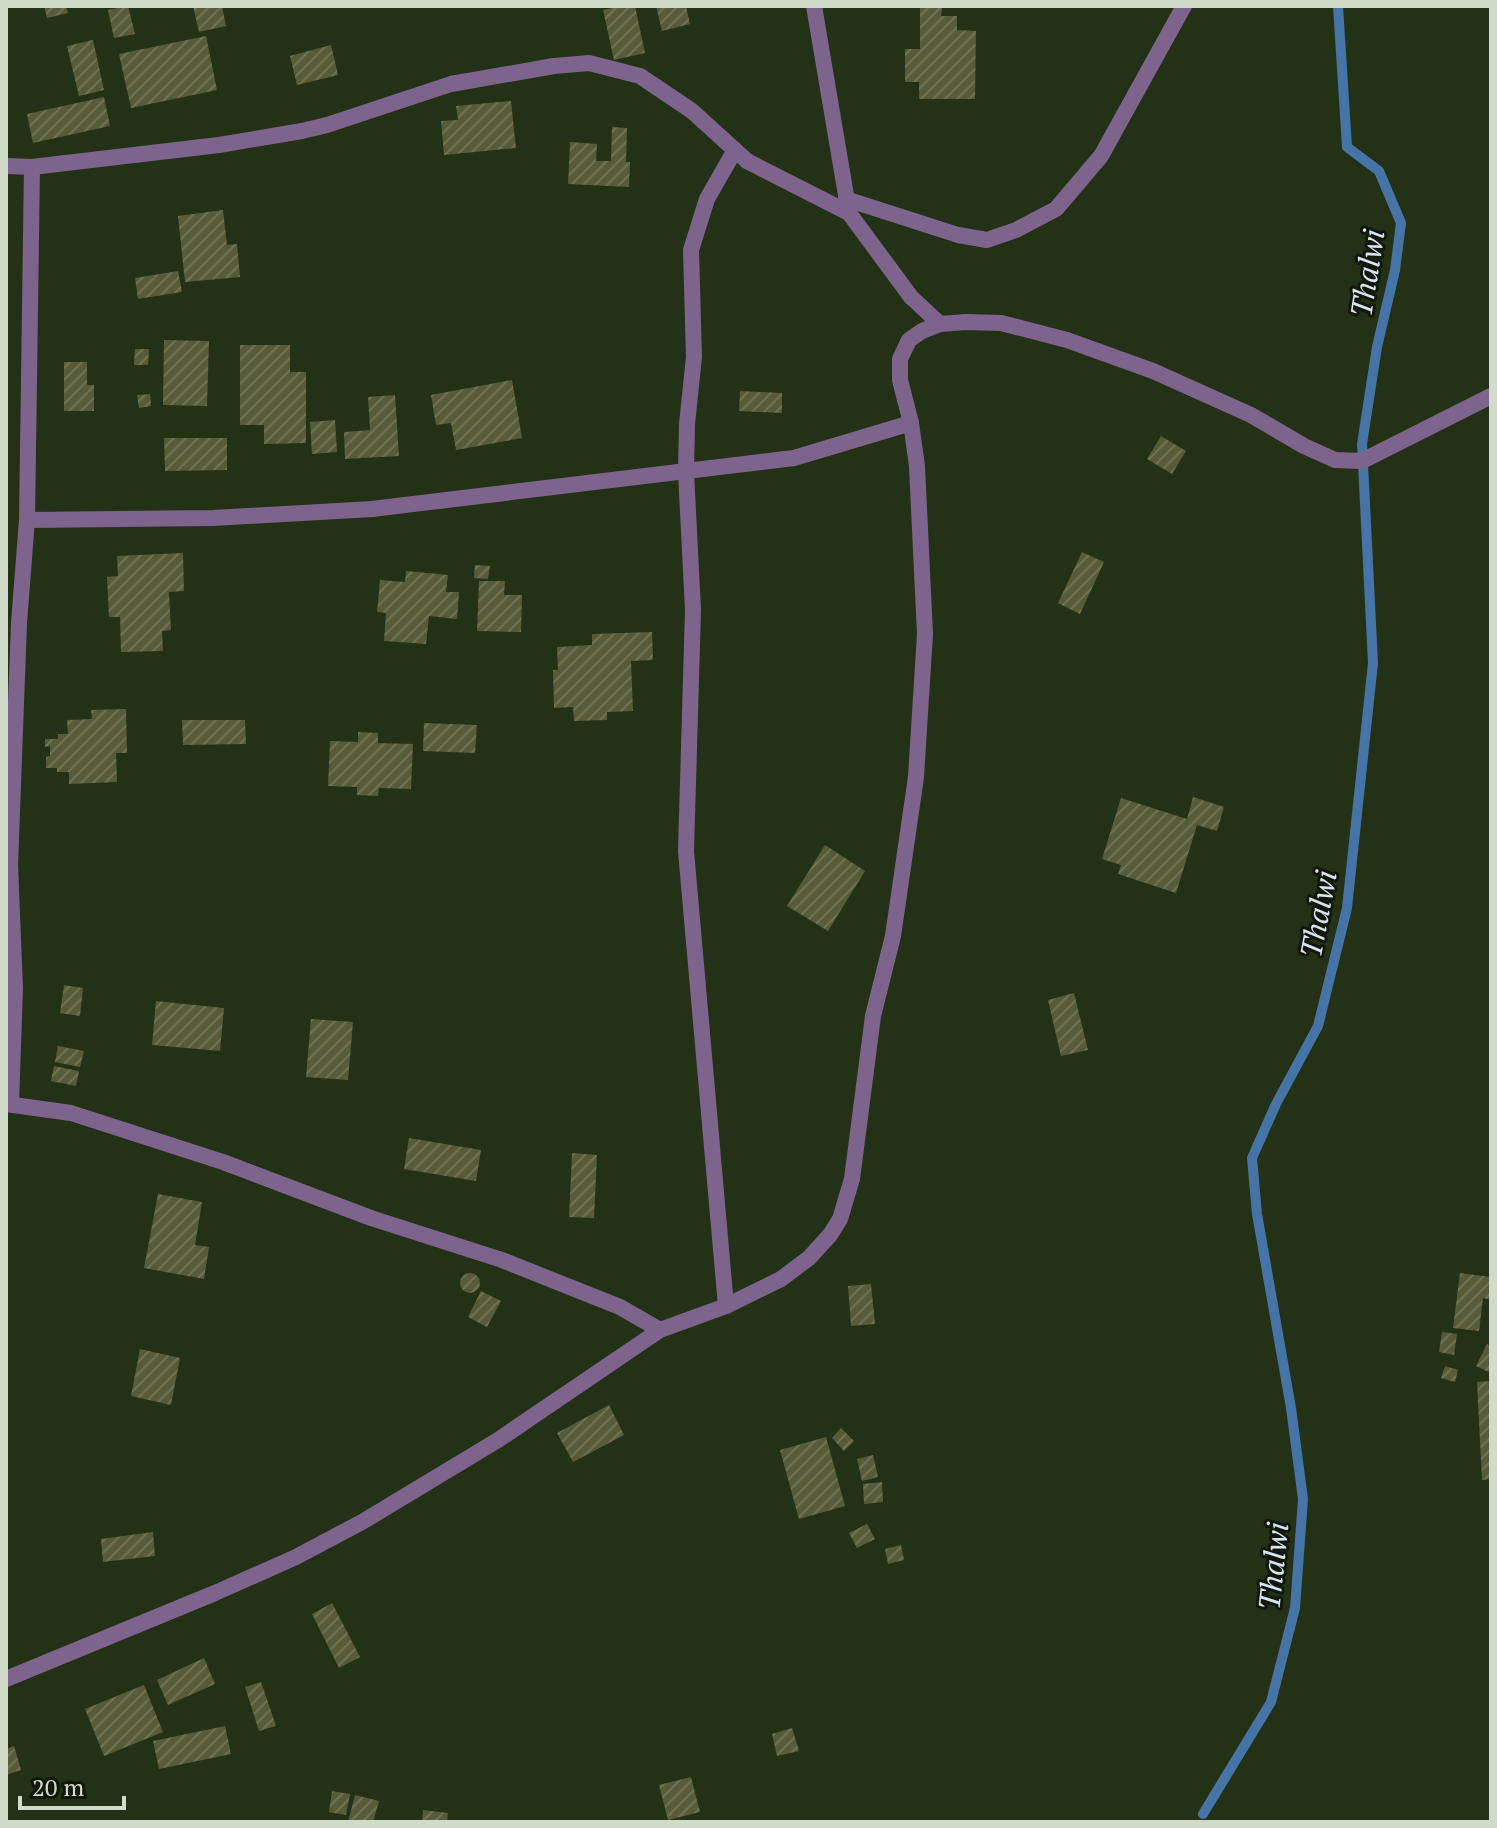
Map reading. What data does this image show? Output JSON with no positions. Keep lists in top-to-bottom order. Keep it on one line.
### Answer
{"water":["Thalwi"],"scale_bar":"20 m"}
